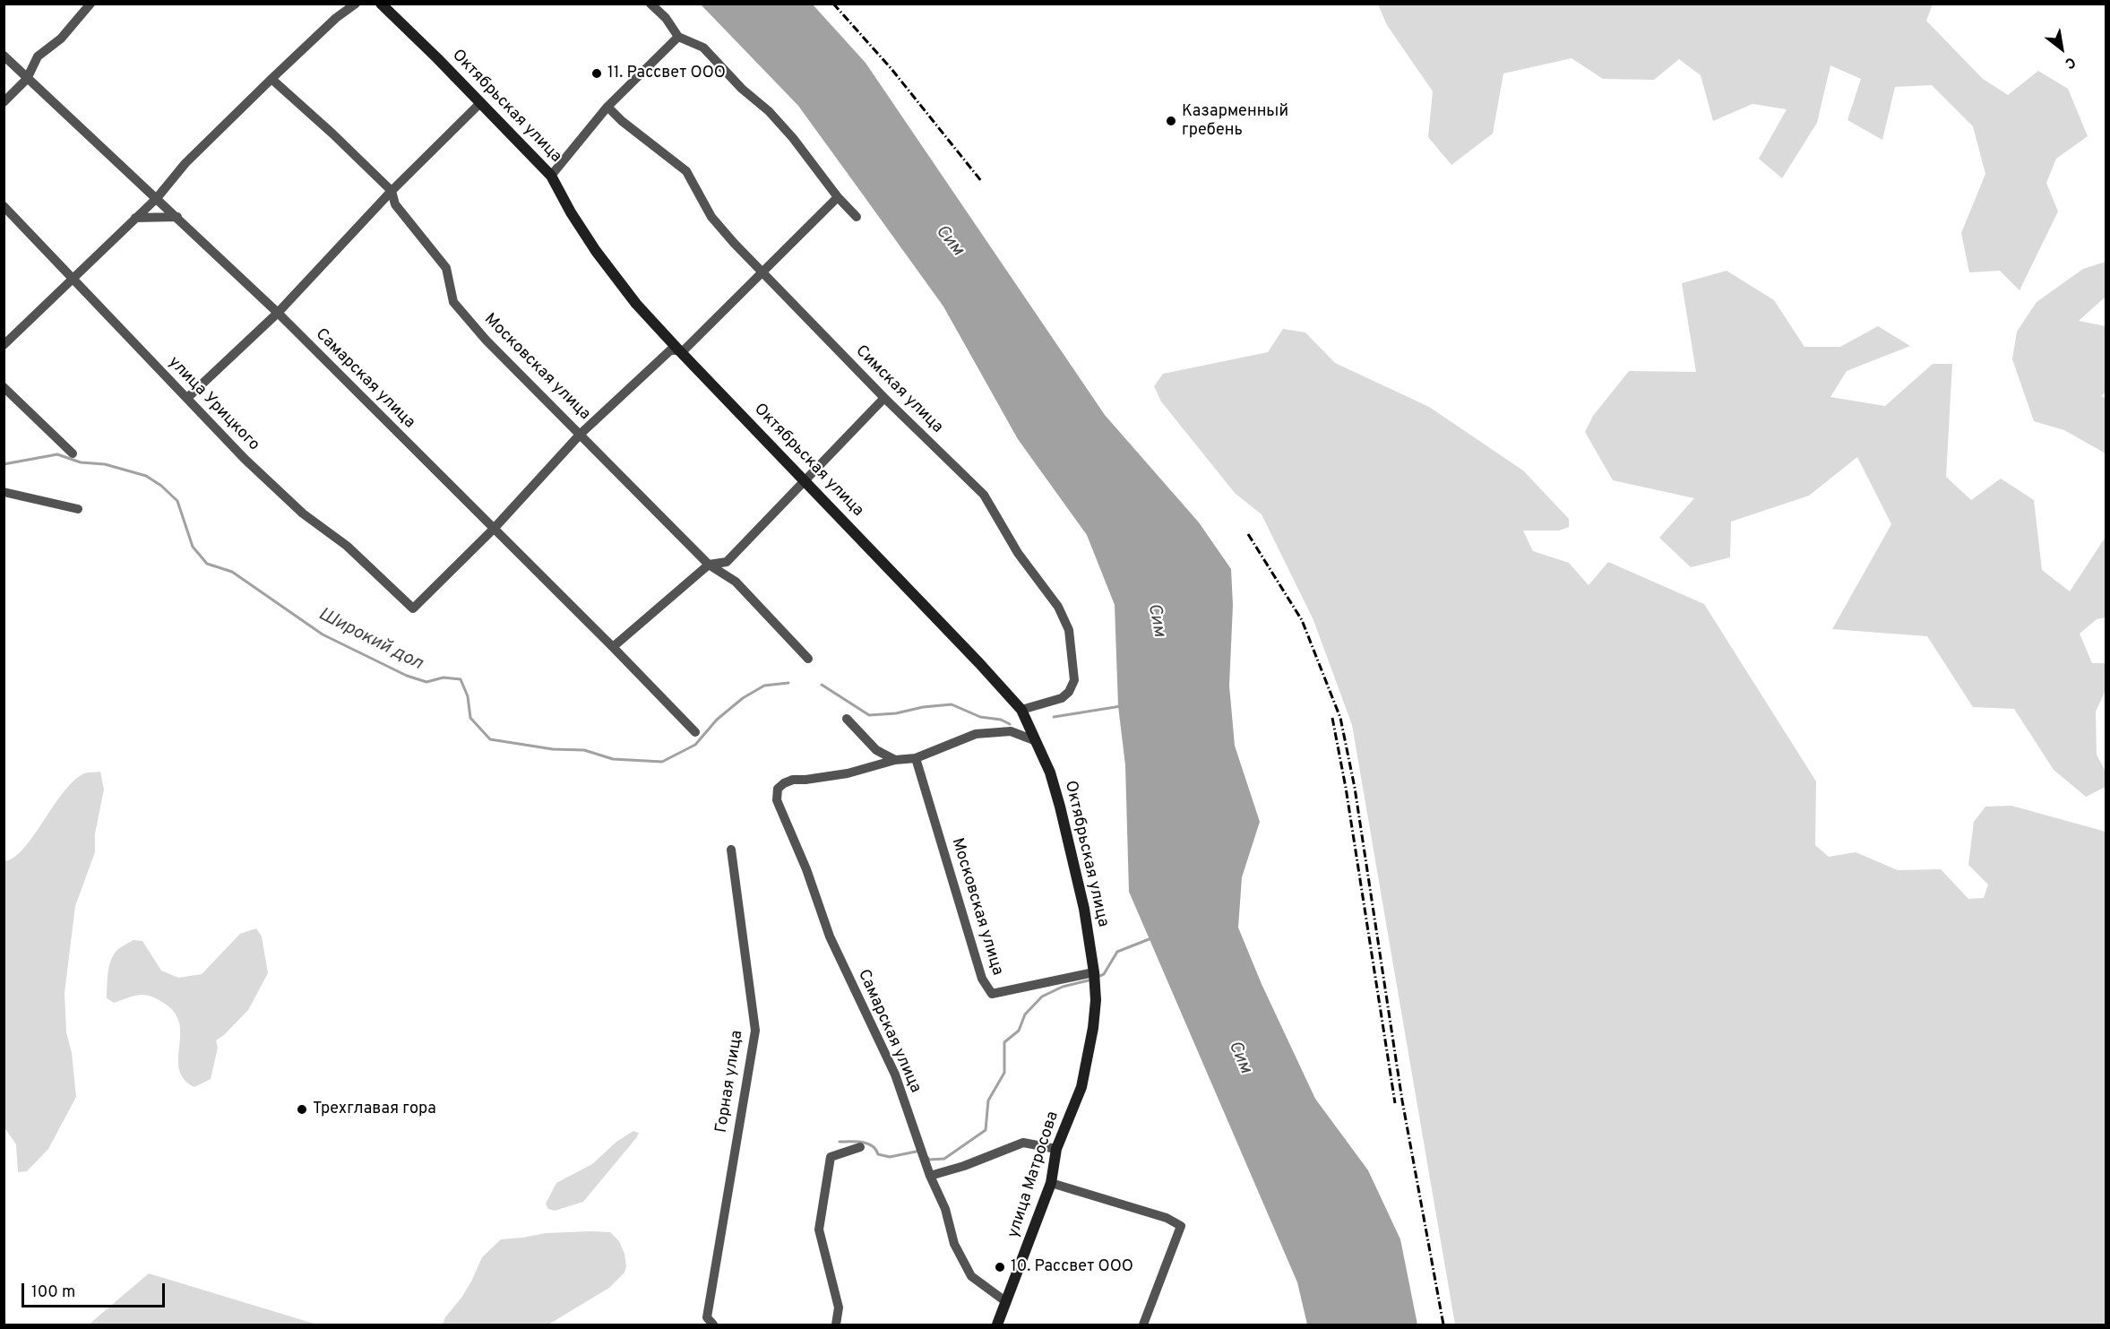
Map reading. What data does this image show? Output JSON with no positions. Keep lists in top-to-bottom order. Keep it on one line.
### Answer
{"streets":{"main road":["Октябрьская улица","улица Матросова"],"street":["Московская улица","Самарская улица","Симская улица","улица Урицкого","Горная улица"]},"crossings":[["Октябрьская улица","Московская улица"],["Октябрьская улица","Симская улица"],["Октябрьская улица","улица Матросова"],["Самарская улица","улица Урицкого"],["Самарская улица","улица Матросова"]],"water":["Сим","Широкий дол"],"places":["11. Рассвет ООО","Казарменный гребень","Трехглавая гора","10. Рассвет ООО"],"scale_bar":"100 m","north":"bottom right"}
